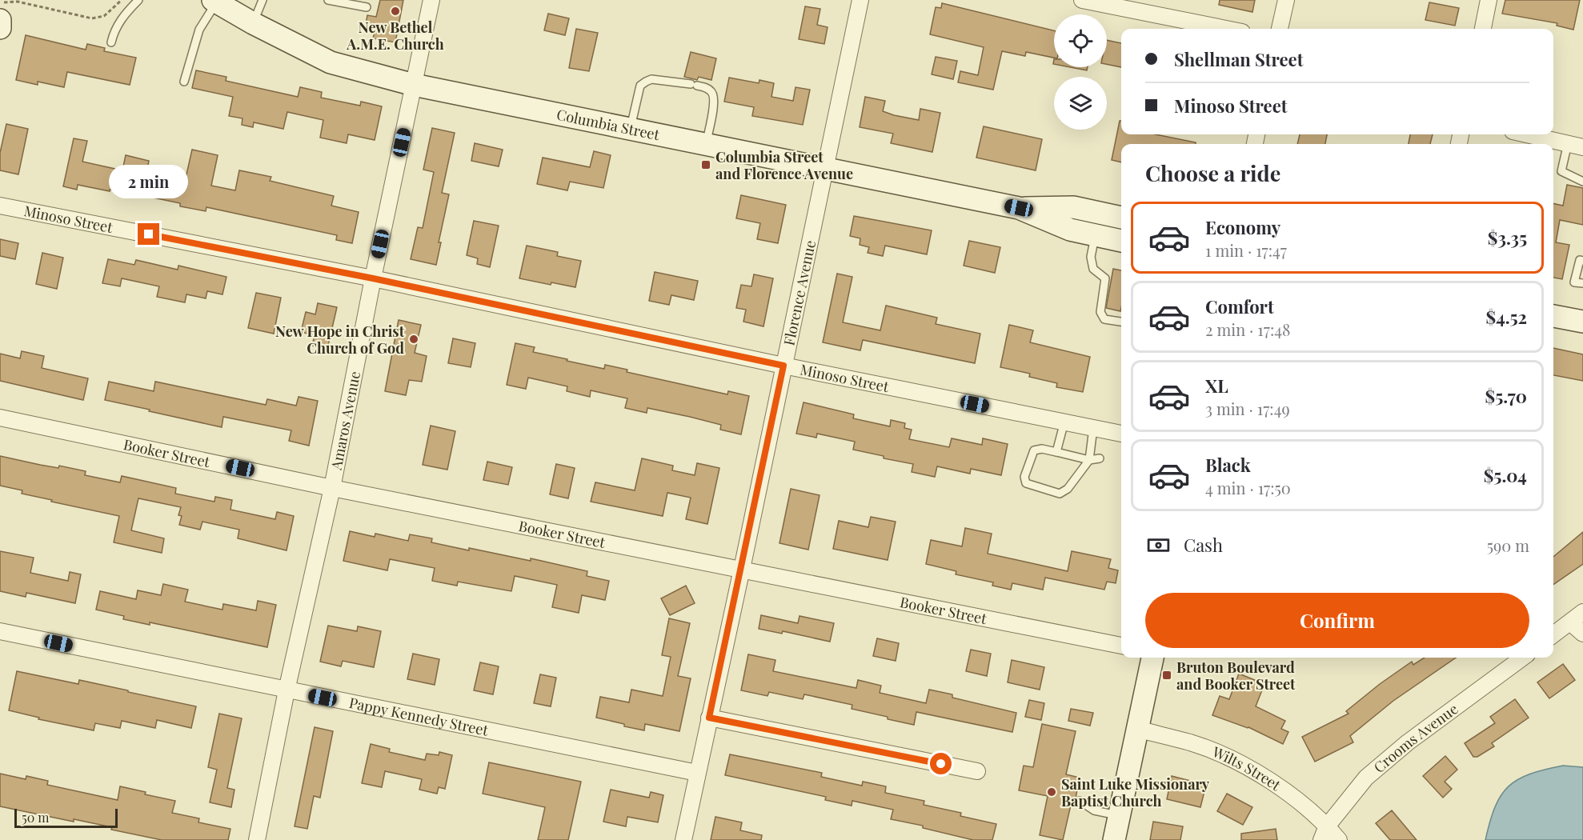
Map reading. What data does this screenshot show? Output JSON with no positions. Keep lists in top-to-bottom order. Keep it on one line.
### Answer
{"streets":{"street":["Columbia Street","Minoso Street","Florence Avenue","Amaros Avenue","Booker Street","Pappy Kennedy Street","Crooms Avenue","Wilts Street"]},"crossings":[["Columbia Street","Florence Avenue"],["Columbia Street","Amaros Avenue"],["Minoso Street","Florence Avenue"],["Minoso Street","Amaros Avenue"],["Florence Avenue","Booker Street"],["Florence Avenue","Pappy Kennedy Street"],["Amaros Avenue","Booker Street"],["Amaros Avenue","Pappy Kennedy Street"],["Crooms Avenue","Wilts Street"]],"places":{"other":["New Bethel A.M.E. Church","New Hope in Christ Church of God","Saint Luke Missionary Baptist Church"],"transit":["Columbia Street and Florence Avenue","Bruton Boulevard and Booker Street"]},"scale_bar":"50 m","page":{"banner":["Shellman Street","Minoso Street"],"heading":"Choose a ride","bubble":"2 min","list":[{"name":"Economy","note":"1 min · 17:47","value":"$3.35"},{"name":"Comfort","note":"2 min · 17:48","value":"$4.52"},{"name":"XL","note":"3 min · 17:49","value":"$5.70"},{"name":"Black","note":"4 min · 17:50","value":"$5.04"}],"pay":["Cash","590 m"],"buttons":"Confirm","scale":"50 m"}}
